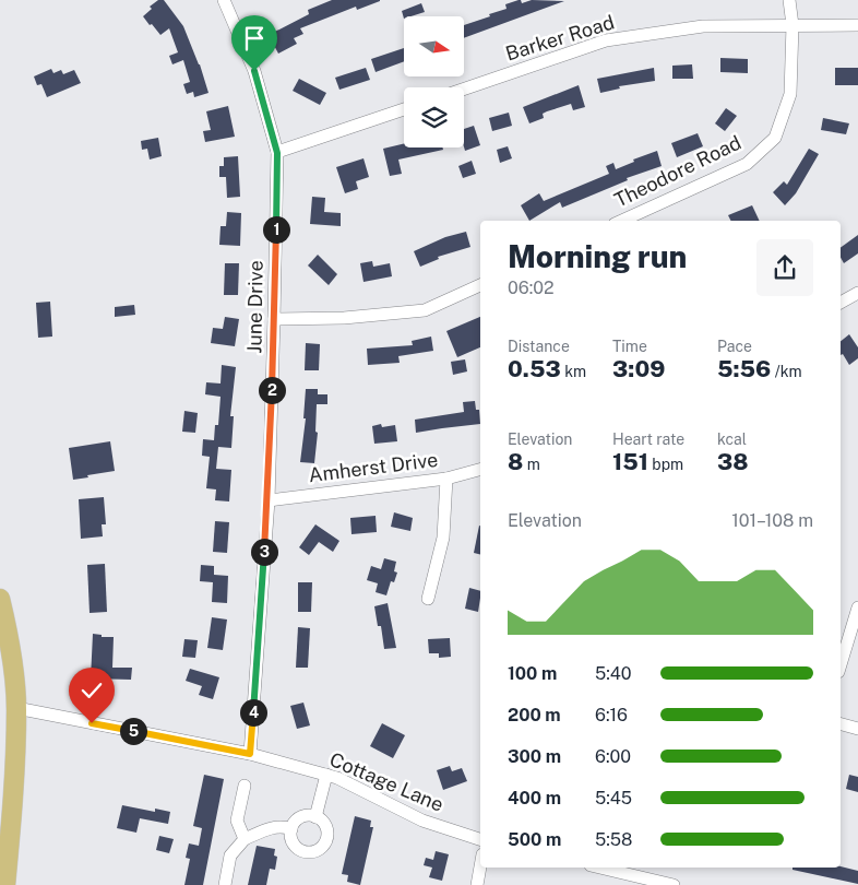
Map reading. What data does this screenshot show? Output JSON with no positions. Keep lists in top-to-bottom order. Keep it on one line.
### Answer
{"streets":{"street":["Barker Road","Theodore Road","June Drive","Amherst Drive","Cottage Lane"]},"crossings":[["Barker Road","Theodore Road"],["June Drive","Amherst Drive"],["June Drive","Cottage Lane"]],"north":"right","page":{"pins":["1","2","3","4","5"],"heading":["Morning run","06:02"],"stats":[["Distance","0.53 km"],["Time","3:09"],["Pace","5:56 /km"],["Elevation","8 m"],["Heart rate","151 bpm"],["kcal","38"]],"chart":["Elevation","101–108 m"],"list":[{"name":"100 m","note":"5:40"},{"name":"200 m","note":"6:16"},{"name":"300 m","note":"6:00"},{"name":"400 m","note":"5:45"},{"name":"500 m","note":"5:58"}]}}
